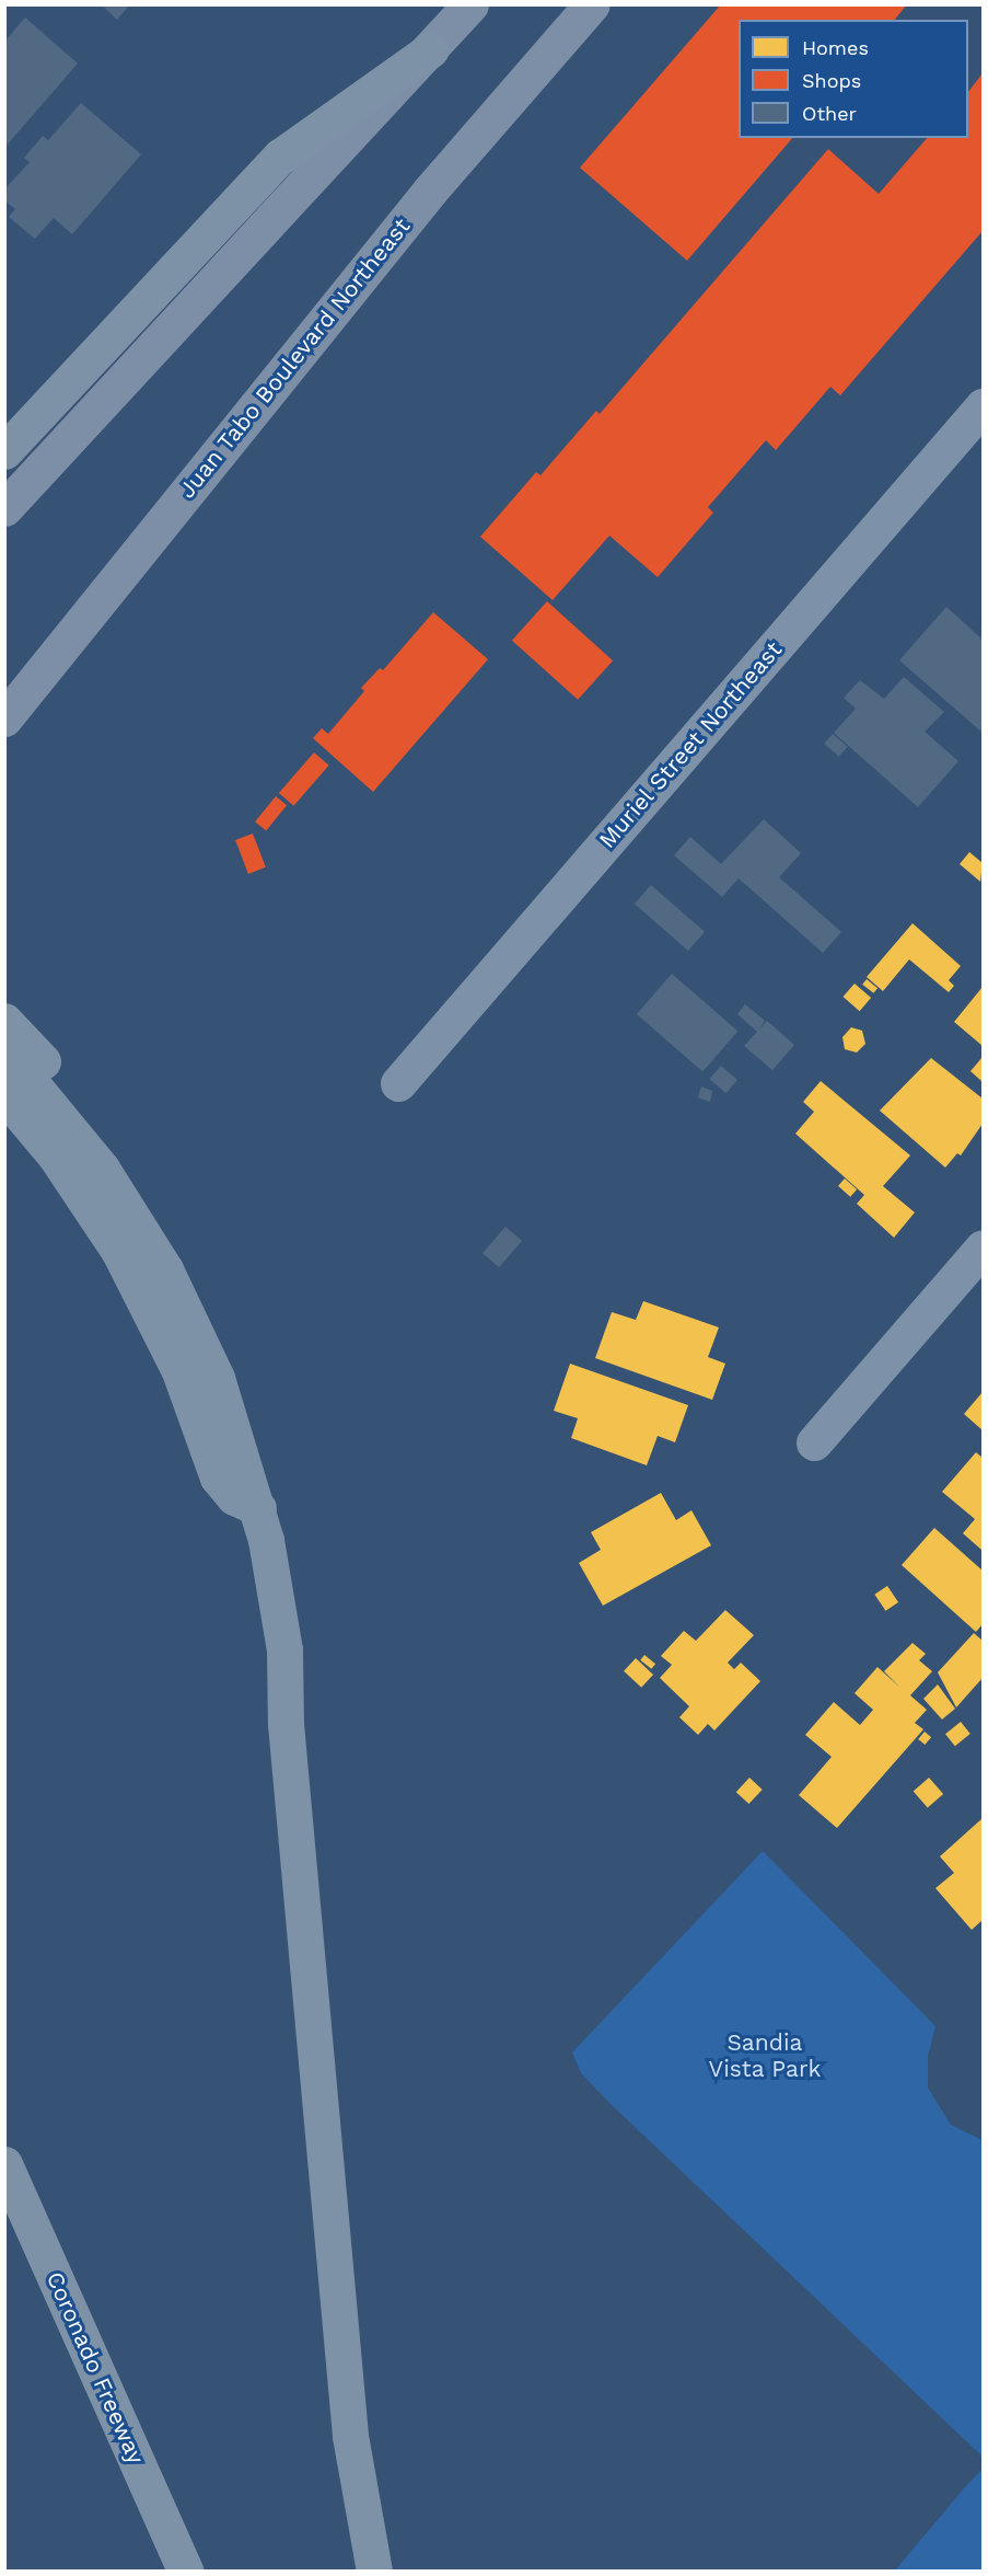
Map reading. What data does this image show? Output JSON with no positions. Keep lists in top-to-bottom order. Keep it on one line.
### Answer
{"streets":{"highway":["Coronado Freeway"],"main road":["Juan Tabo Boulevard Northeast"],"street":["Muriel Street Northeast"]},"parks":["Sandia Vista Park"],"legend":["Homes","Shops","Other"]}
